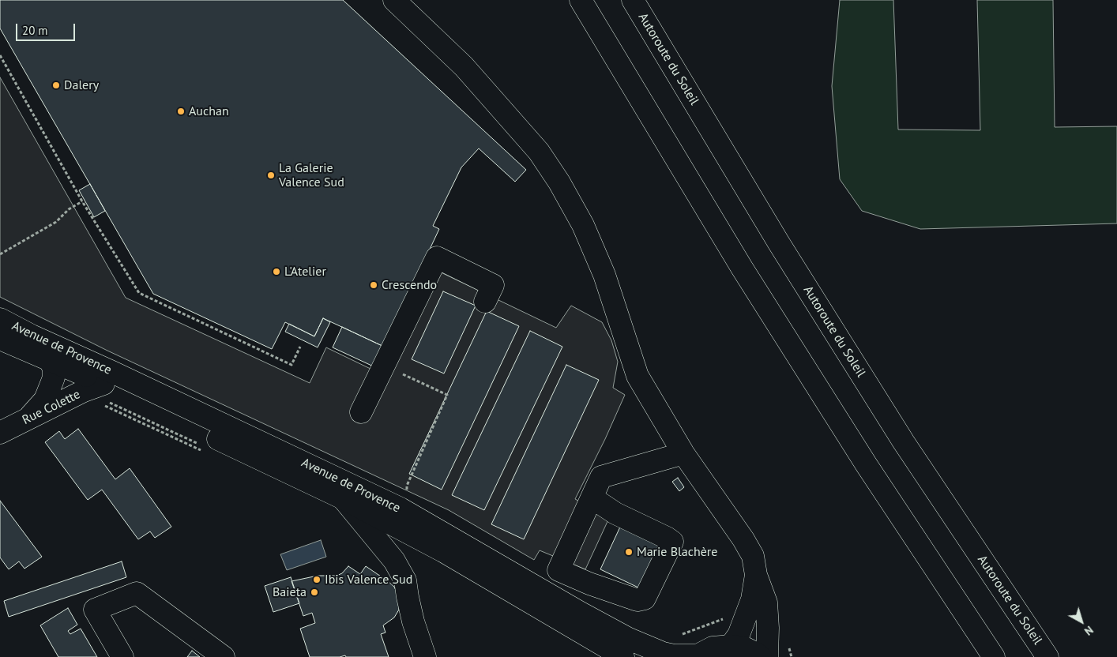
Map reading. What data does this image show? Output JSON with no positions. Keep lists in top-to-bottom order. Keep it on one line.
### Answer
{"streets":{"main road":["Autoroute du Soleil","Avenue de Provence","Rue Colette"]},"crossings":[["Avenue de Provence","Rue Colette"]],"places":["Dalery","Auchan","La Galerie Valence Sud","L'Atelier","Crescendo","Marie Blachère","Ibis Valence Sud","Baieta"],"scale_bar":"20 m","north":"bottom right"}
